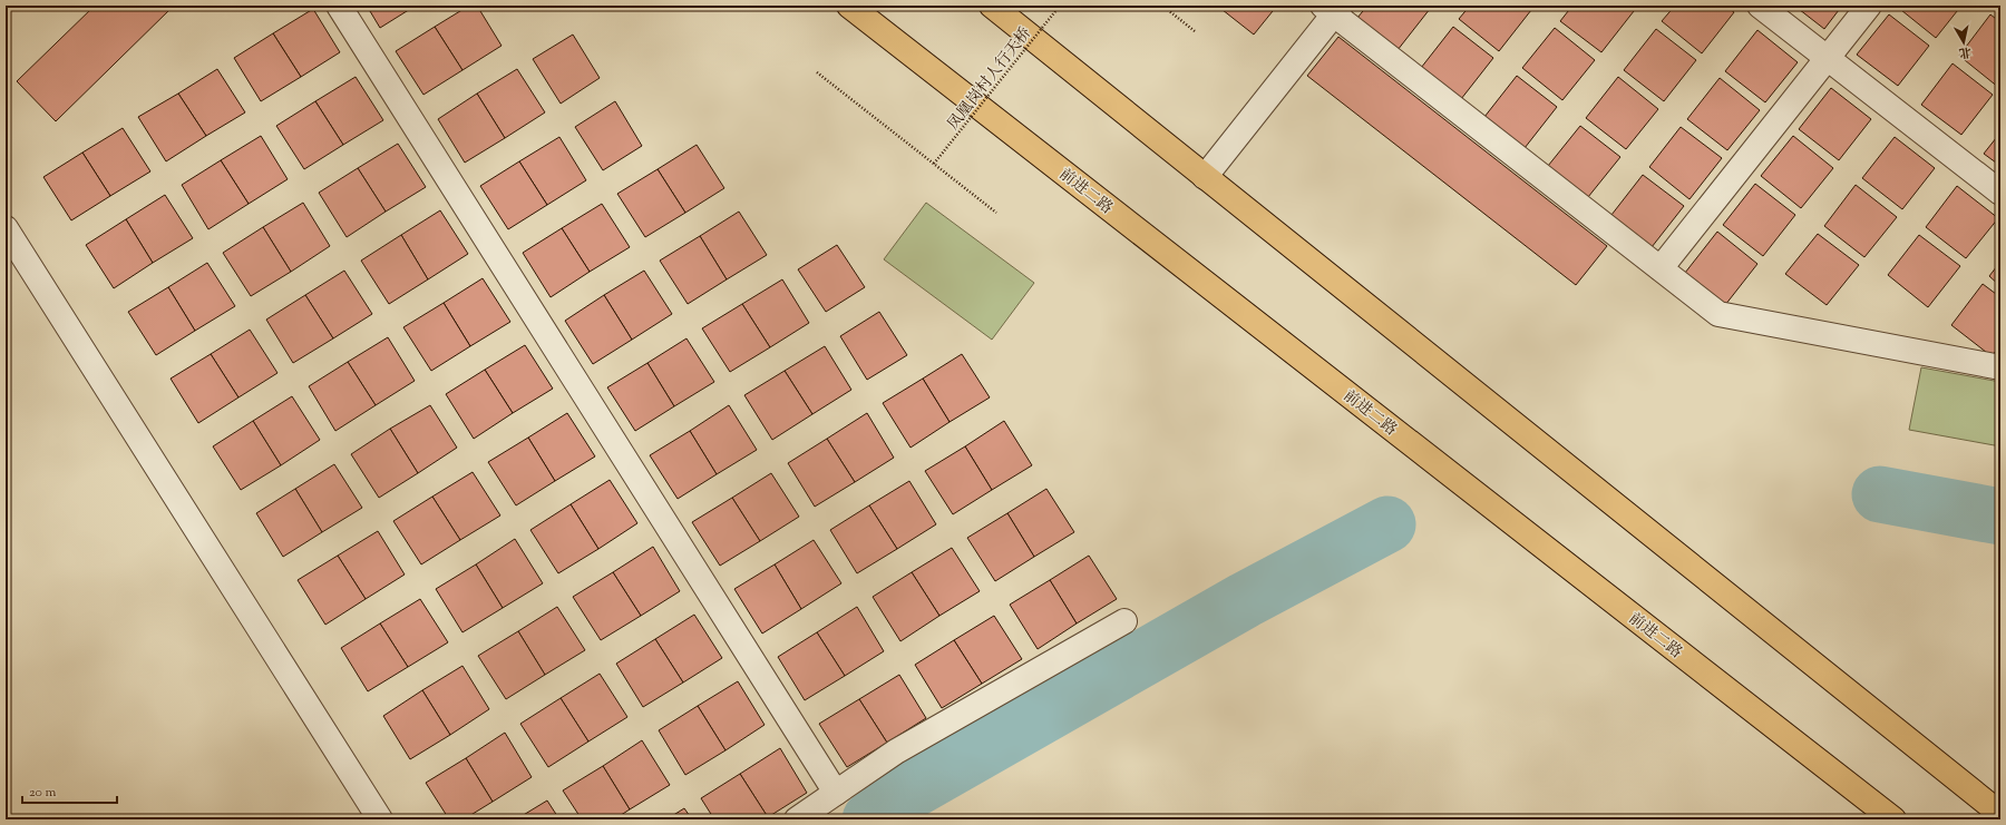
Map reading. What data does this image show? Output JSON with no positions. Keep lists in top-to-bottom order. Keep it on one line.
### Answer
{"streets":{"main road":["前进二路"],"path":["凤凰岗村人行天桥"]},"scale_bar":"20 m","north":"bottom"}
